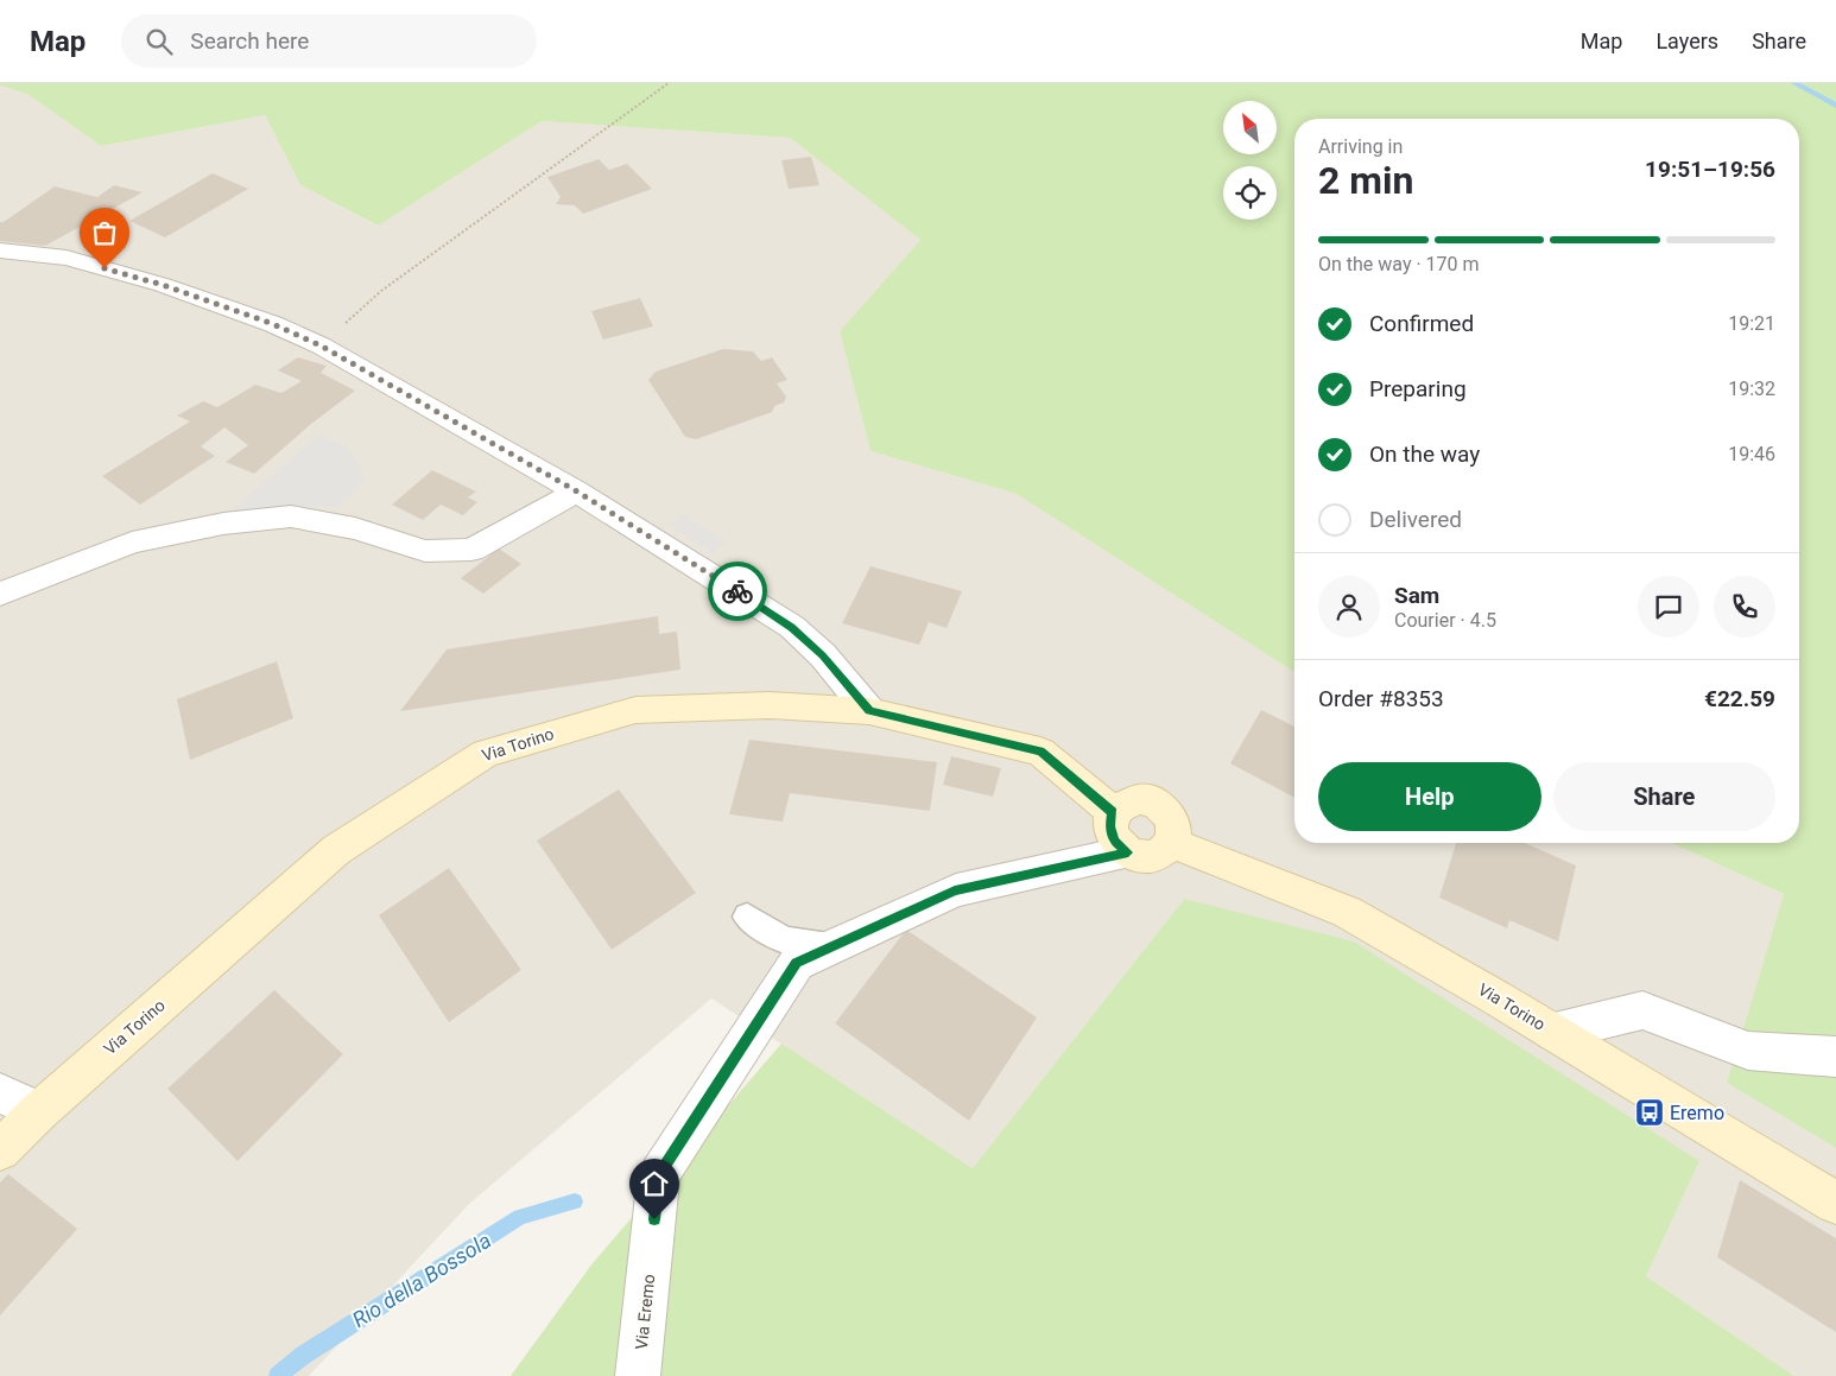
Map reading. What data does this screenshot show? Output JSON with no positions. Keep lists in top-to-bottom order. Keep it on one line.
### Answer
{"streets":{"main road":["Via Torino"],"street":["Via Eremo"]},"crossings":[["Via Torino","Via Eremo"]],"water":["Rio della Bossola"],"places":{"bus stop":["Eremo"]},"north":"top left","page":{"header":"Map","search":"Search here","nav":["Map","Layers","Share"],"heading":["2 min","Arriving in","19:51–19:56"],"panel":["Sam","Courier · 4.5","Order #8353","€22.59"],"bar":"On the way · 170 m","list":[["Confirmed","19:21"],["Preparing","19:32"],["On the way","19:46"],"Delivered"],"buttons":["Help","Share"]}}
